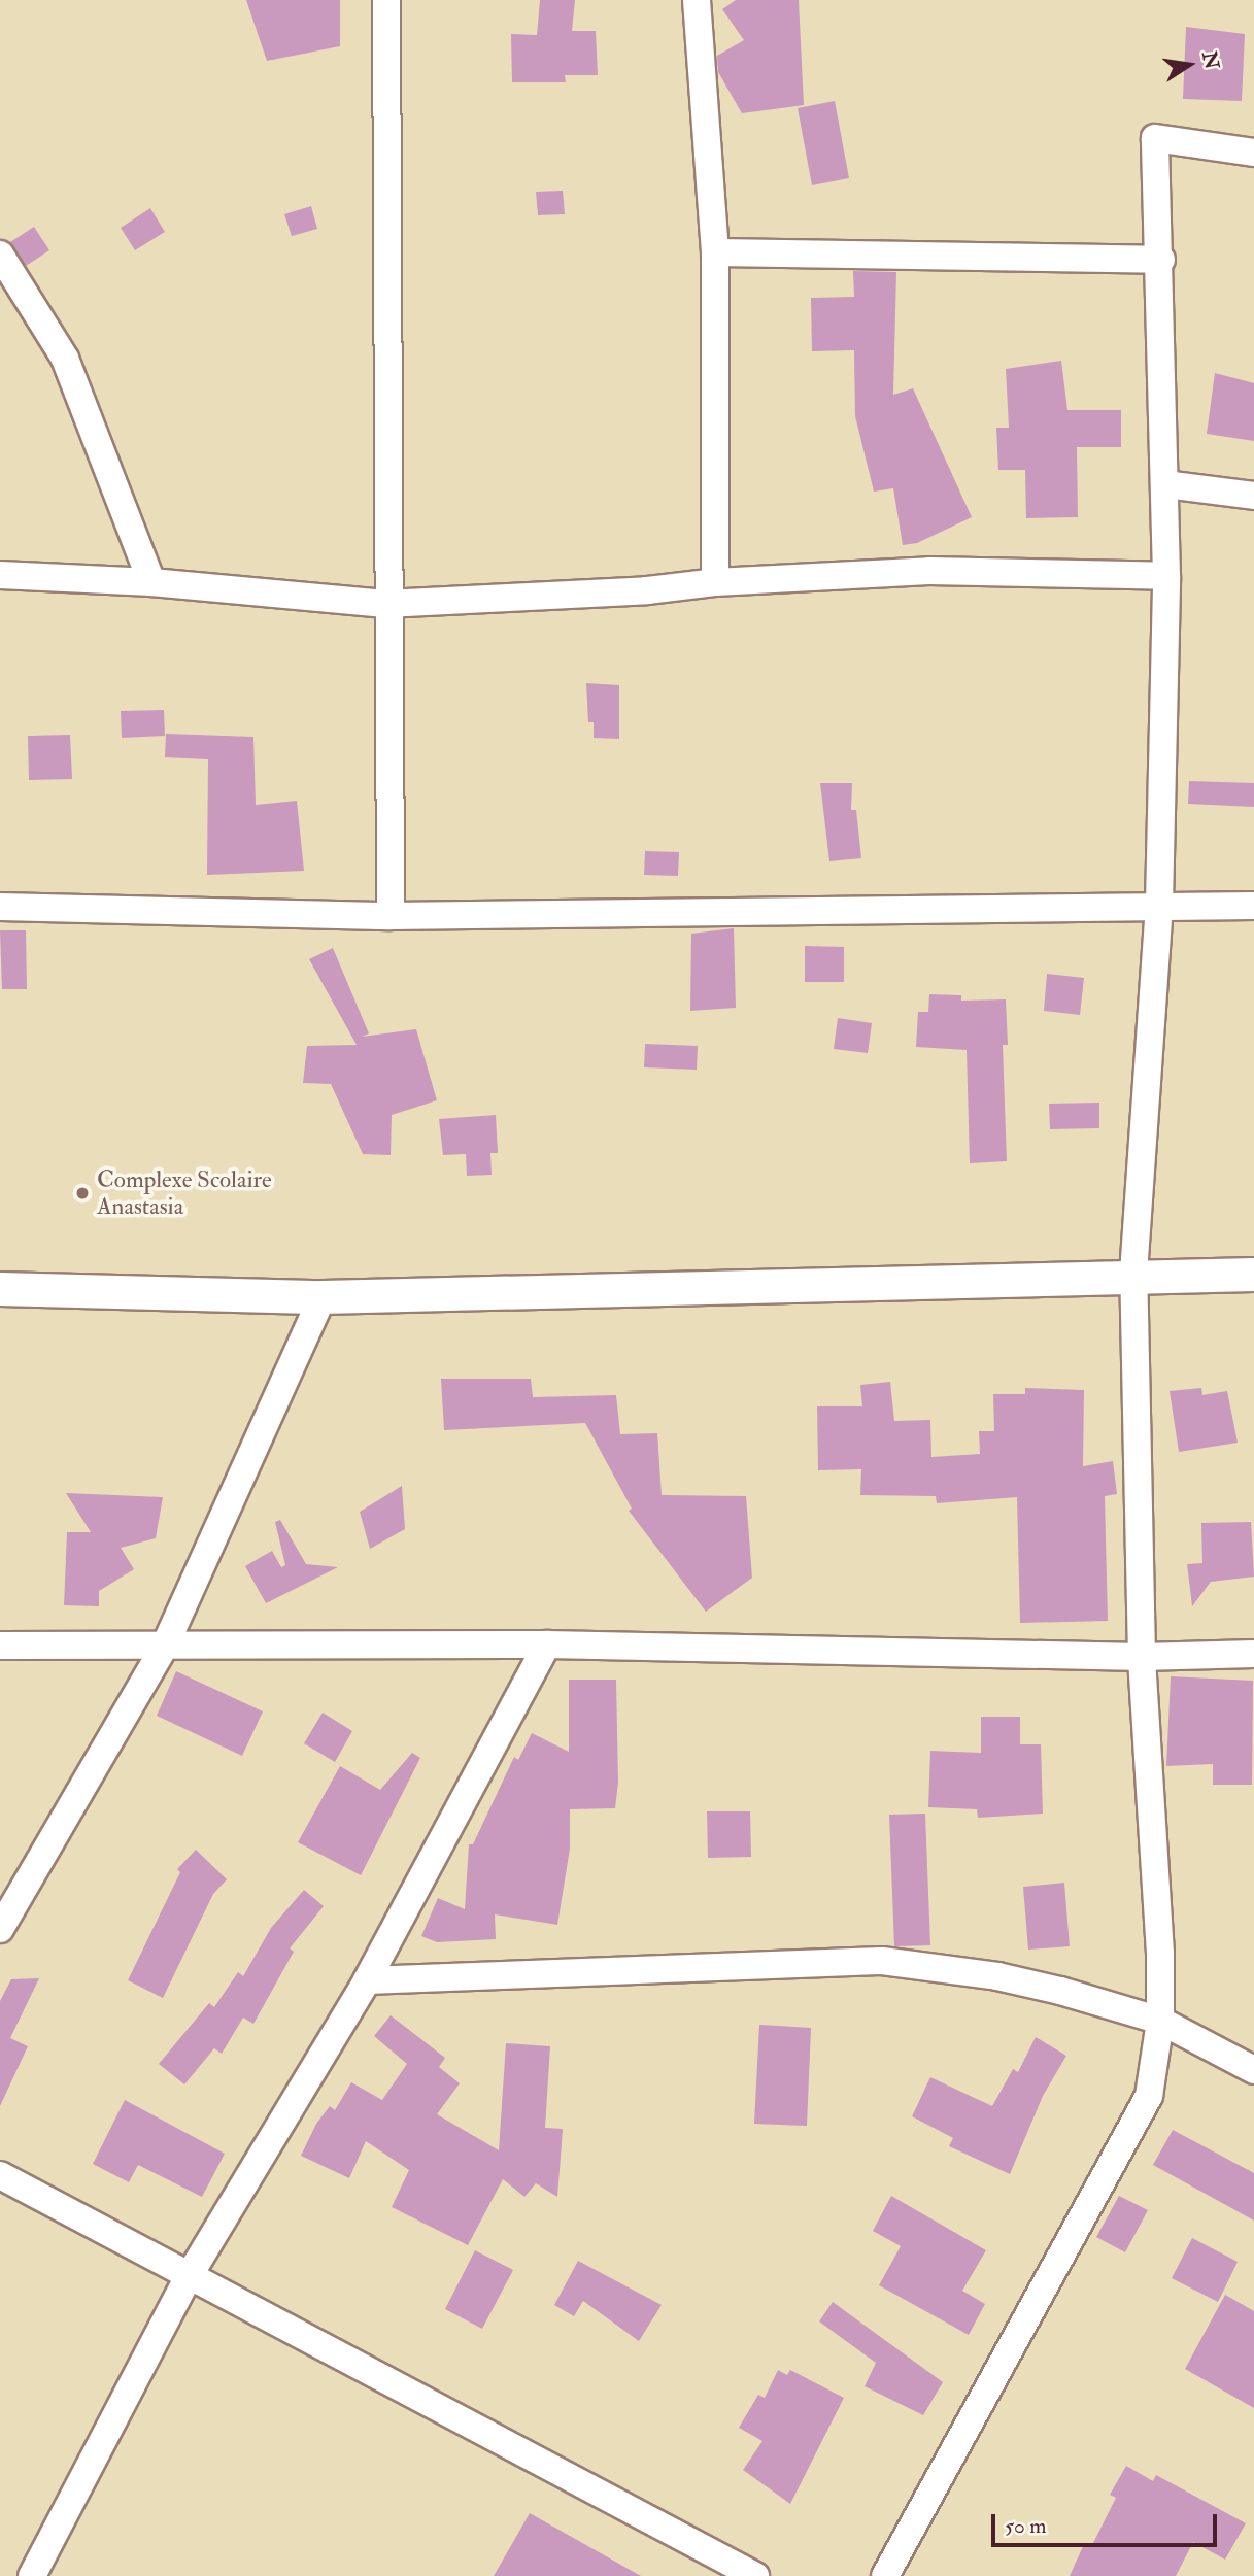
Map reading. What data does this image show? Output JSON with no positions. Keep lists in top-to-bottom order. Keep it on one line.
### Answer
{"places":["Complexe Scolaire Anastasia"],"scale_bar":"50 m","north":"right"}
